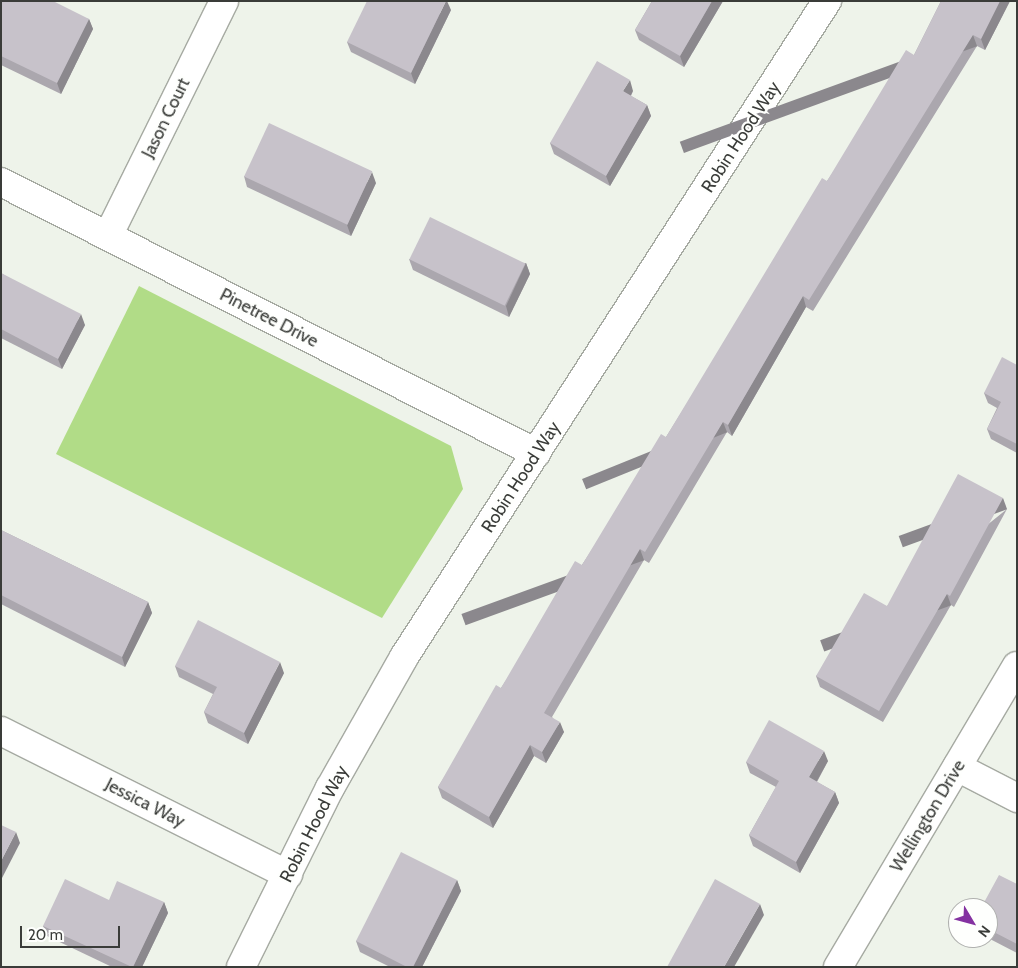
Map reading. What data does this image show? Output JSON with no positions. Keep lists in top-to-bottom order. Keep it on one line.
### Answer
{"streets":{"street":["Jason Court","Robin Hood Way","Pinetree Drive","Jessica Way","Wellington Drive"]},"crossings":[["Jason Court","Pinetree Drive"],["Robin Hood Way","Pinetree Drive"],["Robin Hood Way","Jessica Way"]],"scale_bar":"20 m","north":"bottom right"}
